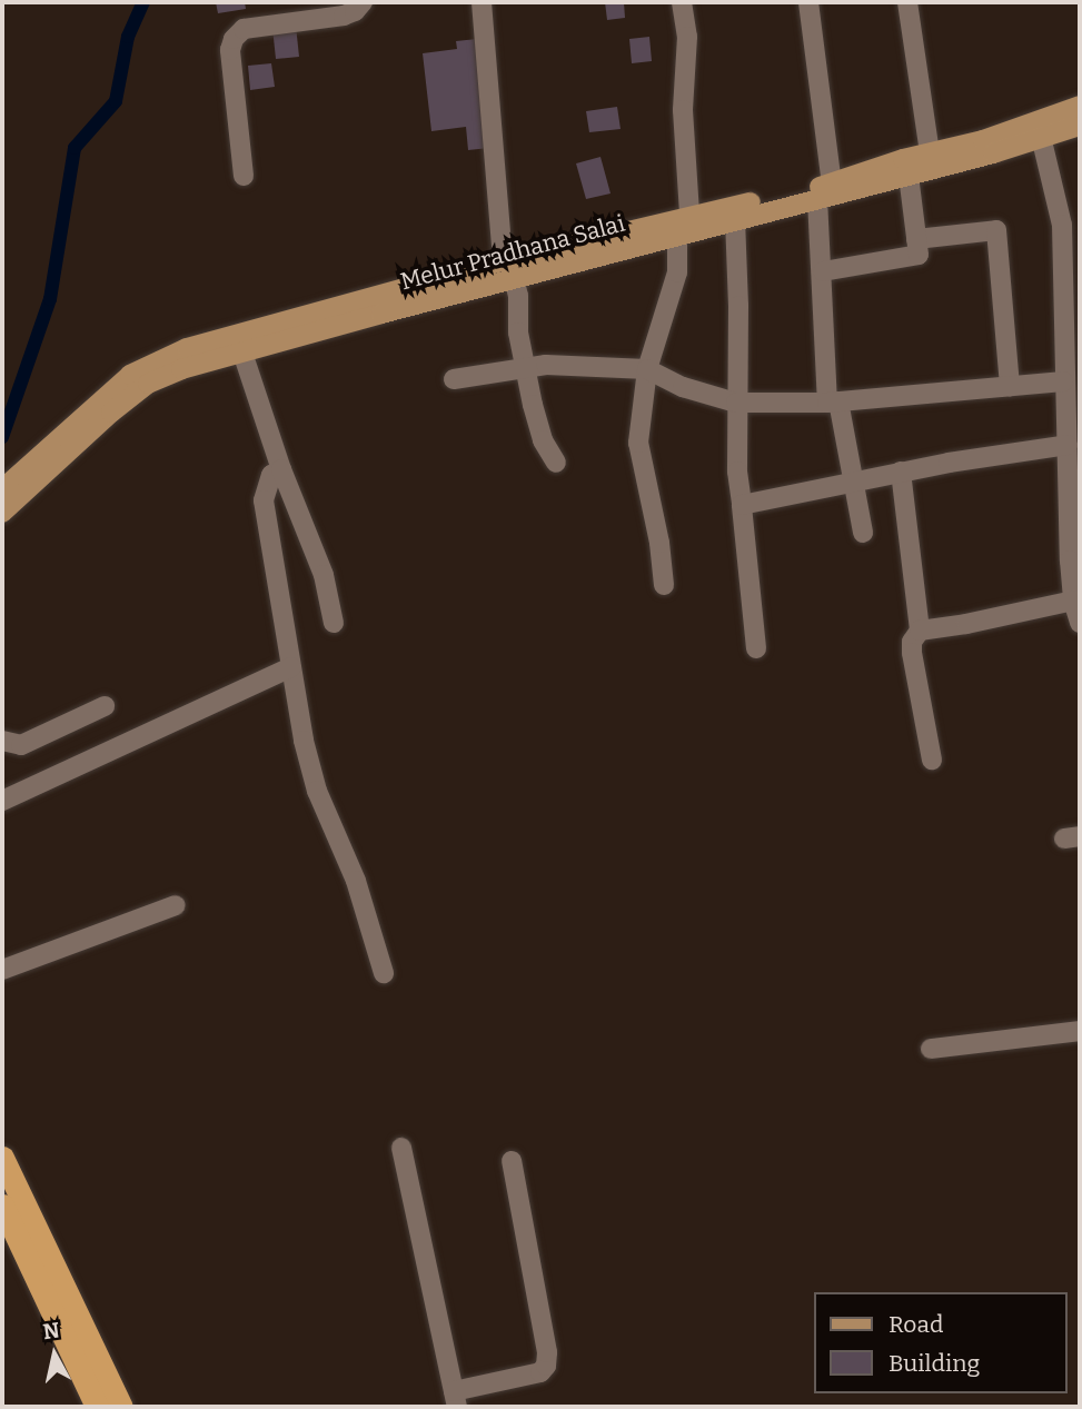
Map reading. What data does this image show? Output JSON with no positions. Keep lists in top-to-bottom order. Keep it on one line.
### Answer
{"streets":{"main road":["Melur Pradhana Salai"]},"legend":["Road","Building"],"north":"top"}
